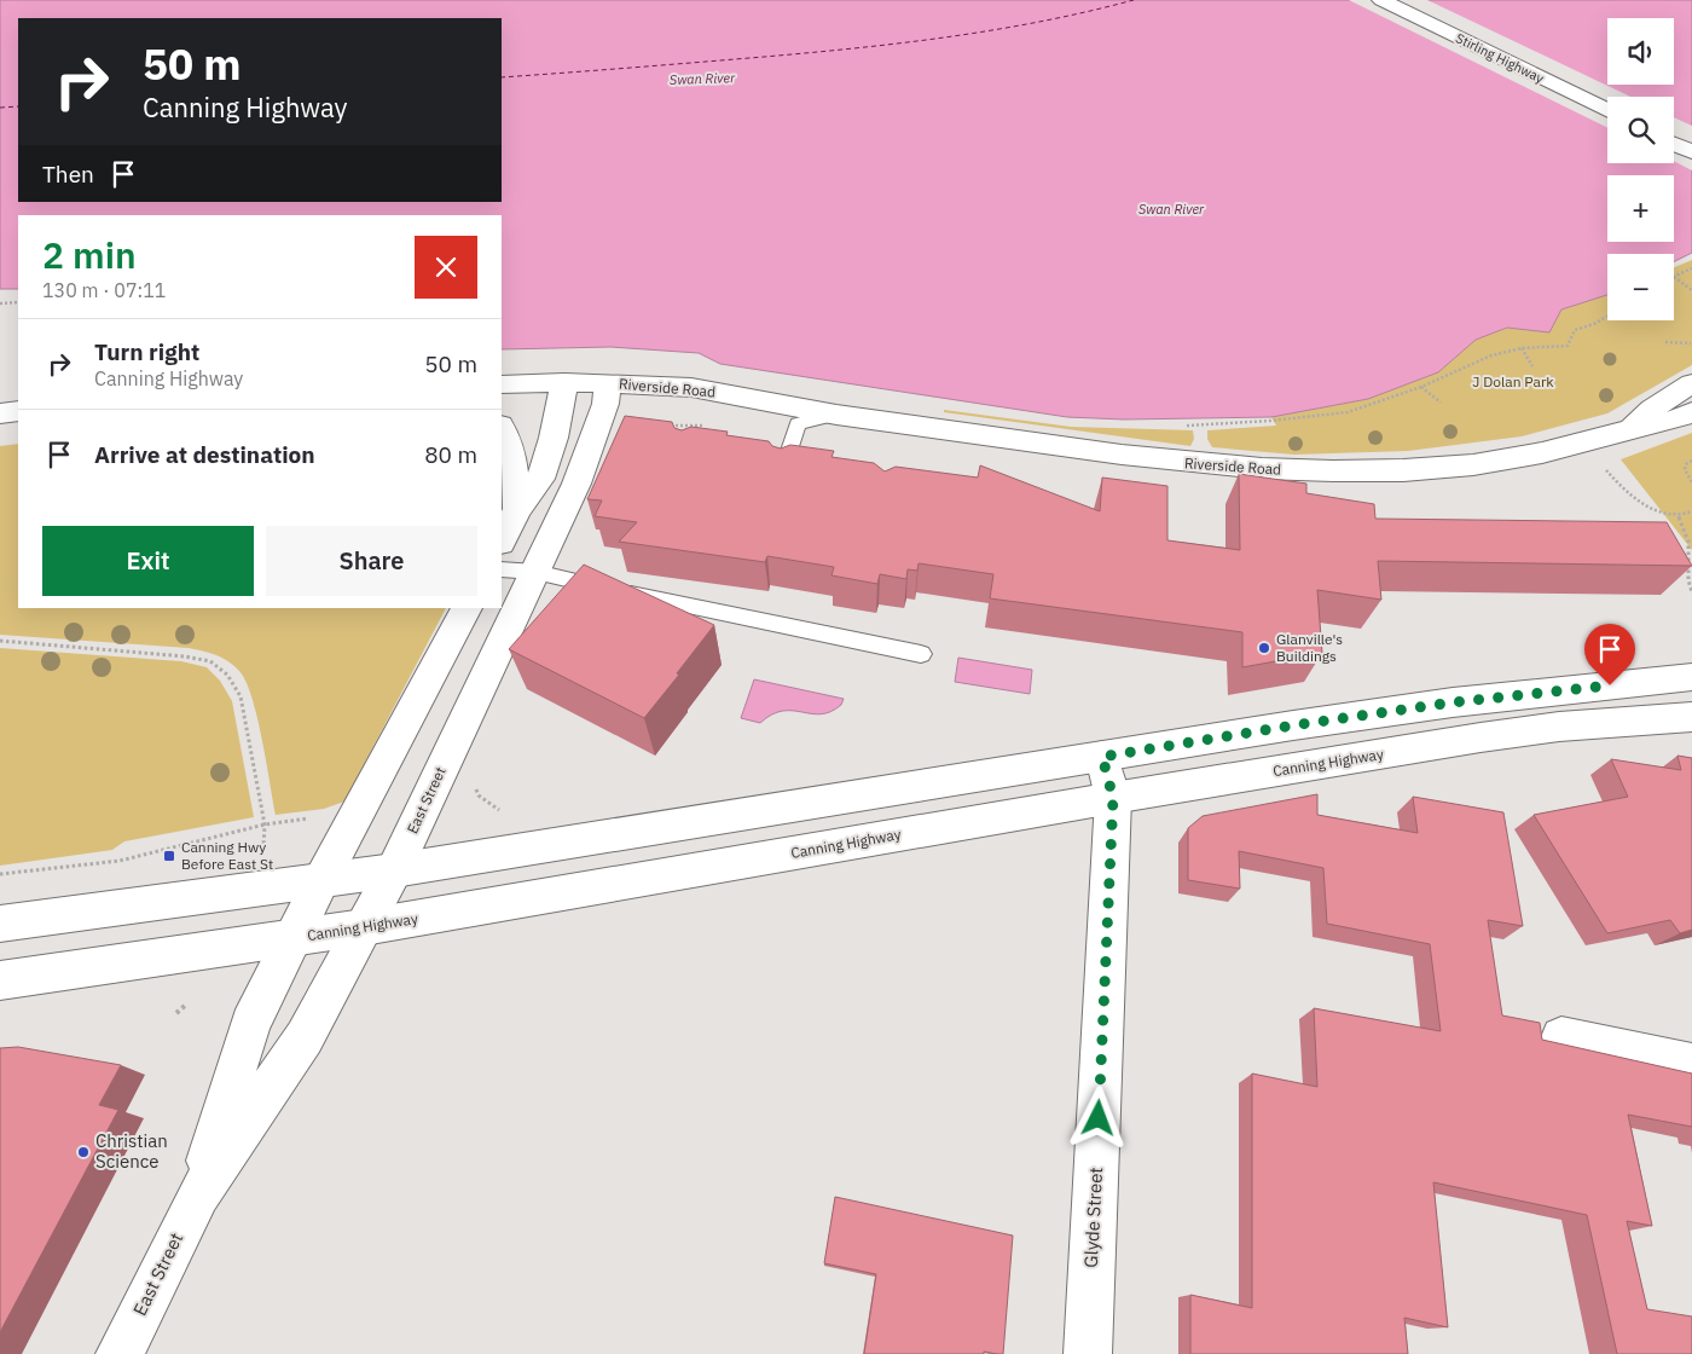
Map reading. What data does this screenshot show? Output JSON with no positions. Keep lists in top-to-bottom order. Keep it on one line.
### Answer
{"streets":{"main road":["Stirling Highway","Riverside Road","Canning Highway","East Street","Glyde Street"]},"crossings":[["Riverside Road","East Street"],["Canning Highway","East Street"],["Canning Highway","Glyde Street"]],"water":["Swan River"],"parks":["J Dolan Park"],"places":{"other":["Glanville's Buildings","Christian Science"],"transit":["Canning Hwy Before East St"]},"page":{"map_buttons":["+","−"],"turn":["50 m","Canning Highway"],"then":"Then","heading":["2 min","130 m · 07:11"],"list":[{"name":"Turn right","note":"Canning Highway","value":"50 m"},{"name":"Arrive at destination","value":"80 m"}],"buttons":["Exit","Share"]}}
